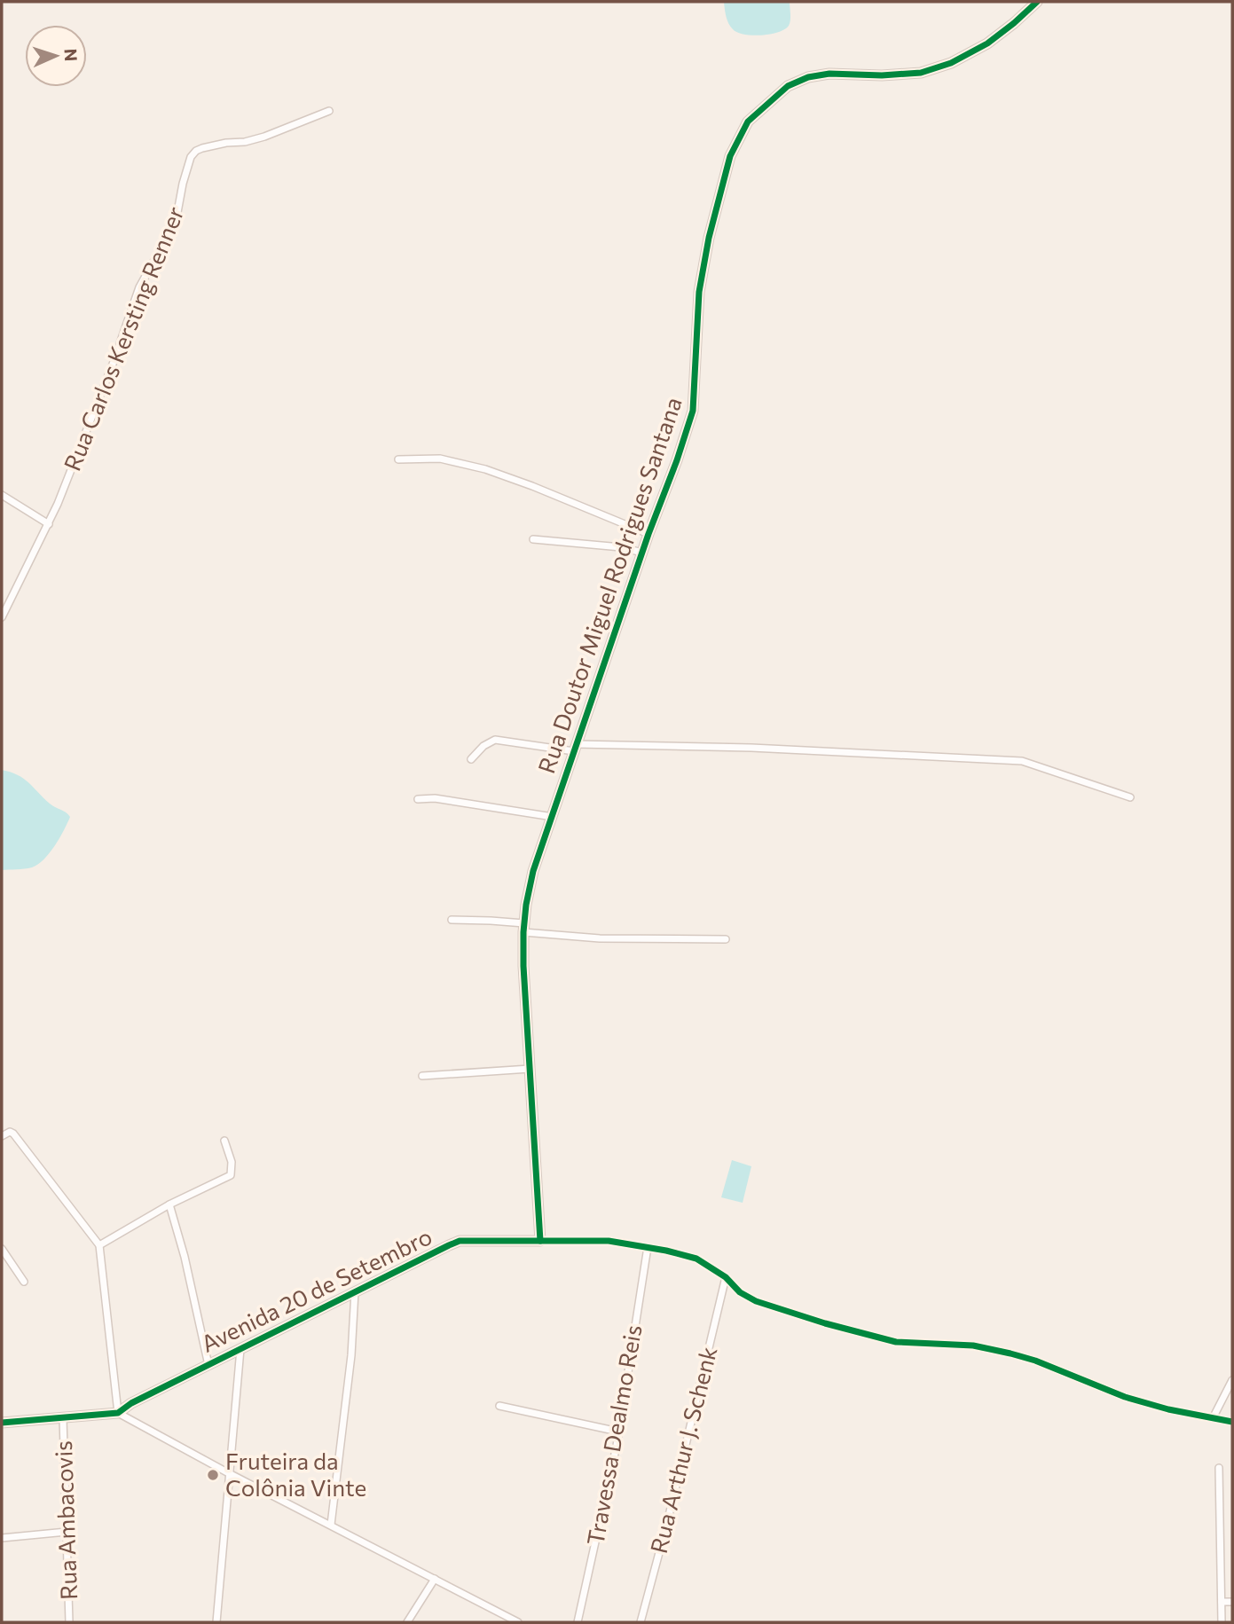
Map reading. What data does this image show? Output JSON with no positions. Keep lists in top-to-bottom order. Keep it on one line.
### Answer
{"streets":{"street":["Rua Carlos Kersting Renner","Rua Doutor Miguel Rodrigues Santana","Avenida 20 de Setembro","Travessa Dealmo Reis","Rua Arthur J. Schenk","Rua Ambacovis"]},"crossings":[["Rua Doutor Miguel Rodrigues Santana","Avenida 20 de Setembro"],["Avenida 20 de Setembro","Travessa Dealmo Reis"],["Avenida 20 de Setembro","Rua Arthur J. Schenk"],["Avenida 20 de Setembro","Rua Ambacovis"]],"places":["Fruteira da Colônia Vinte"],"north":"right"}
